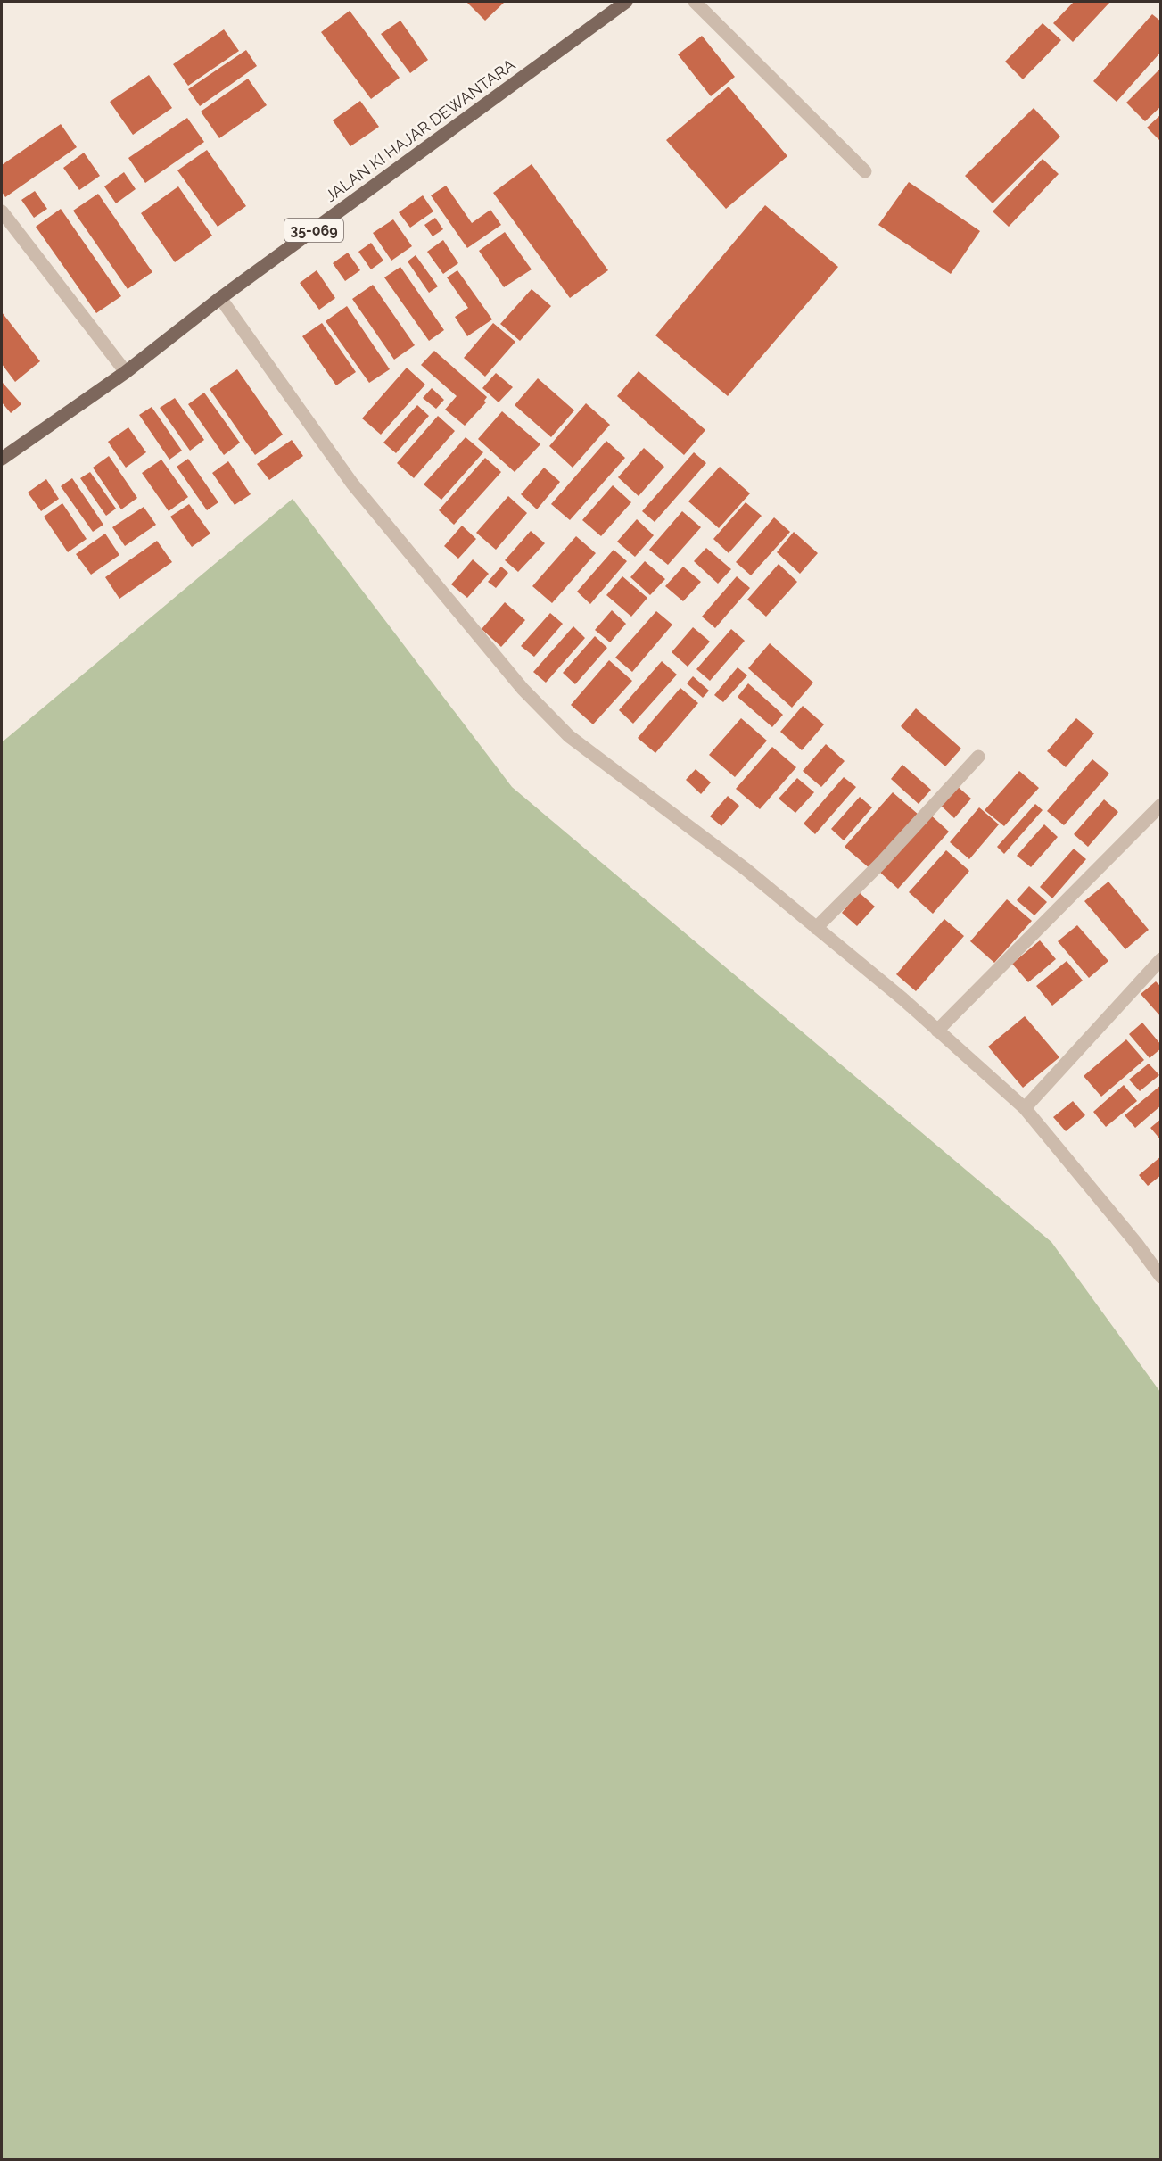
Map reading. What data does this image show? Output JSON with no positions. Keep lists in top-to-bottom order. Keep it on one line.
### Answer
{"streets":{"main road":["JALAN KI HAJAR DEWANTARA","35-069"]}}
